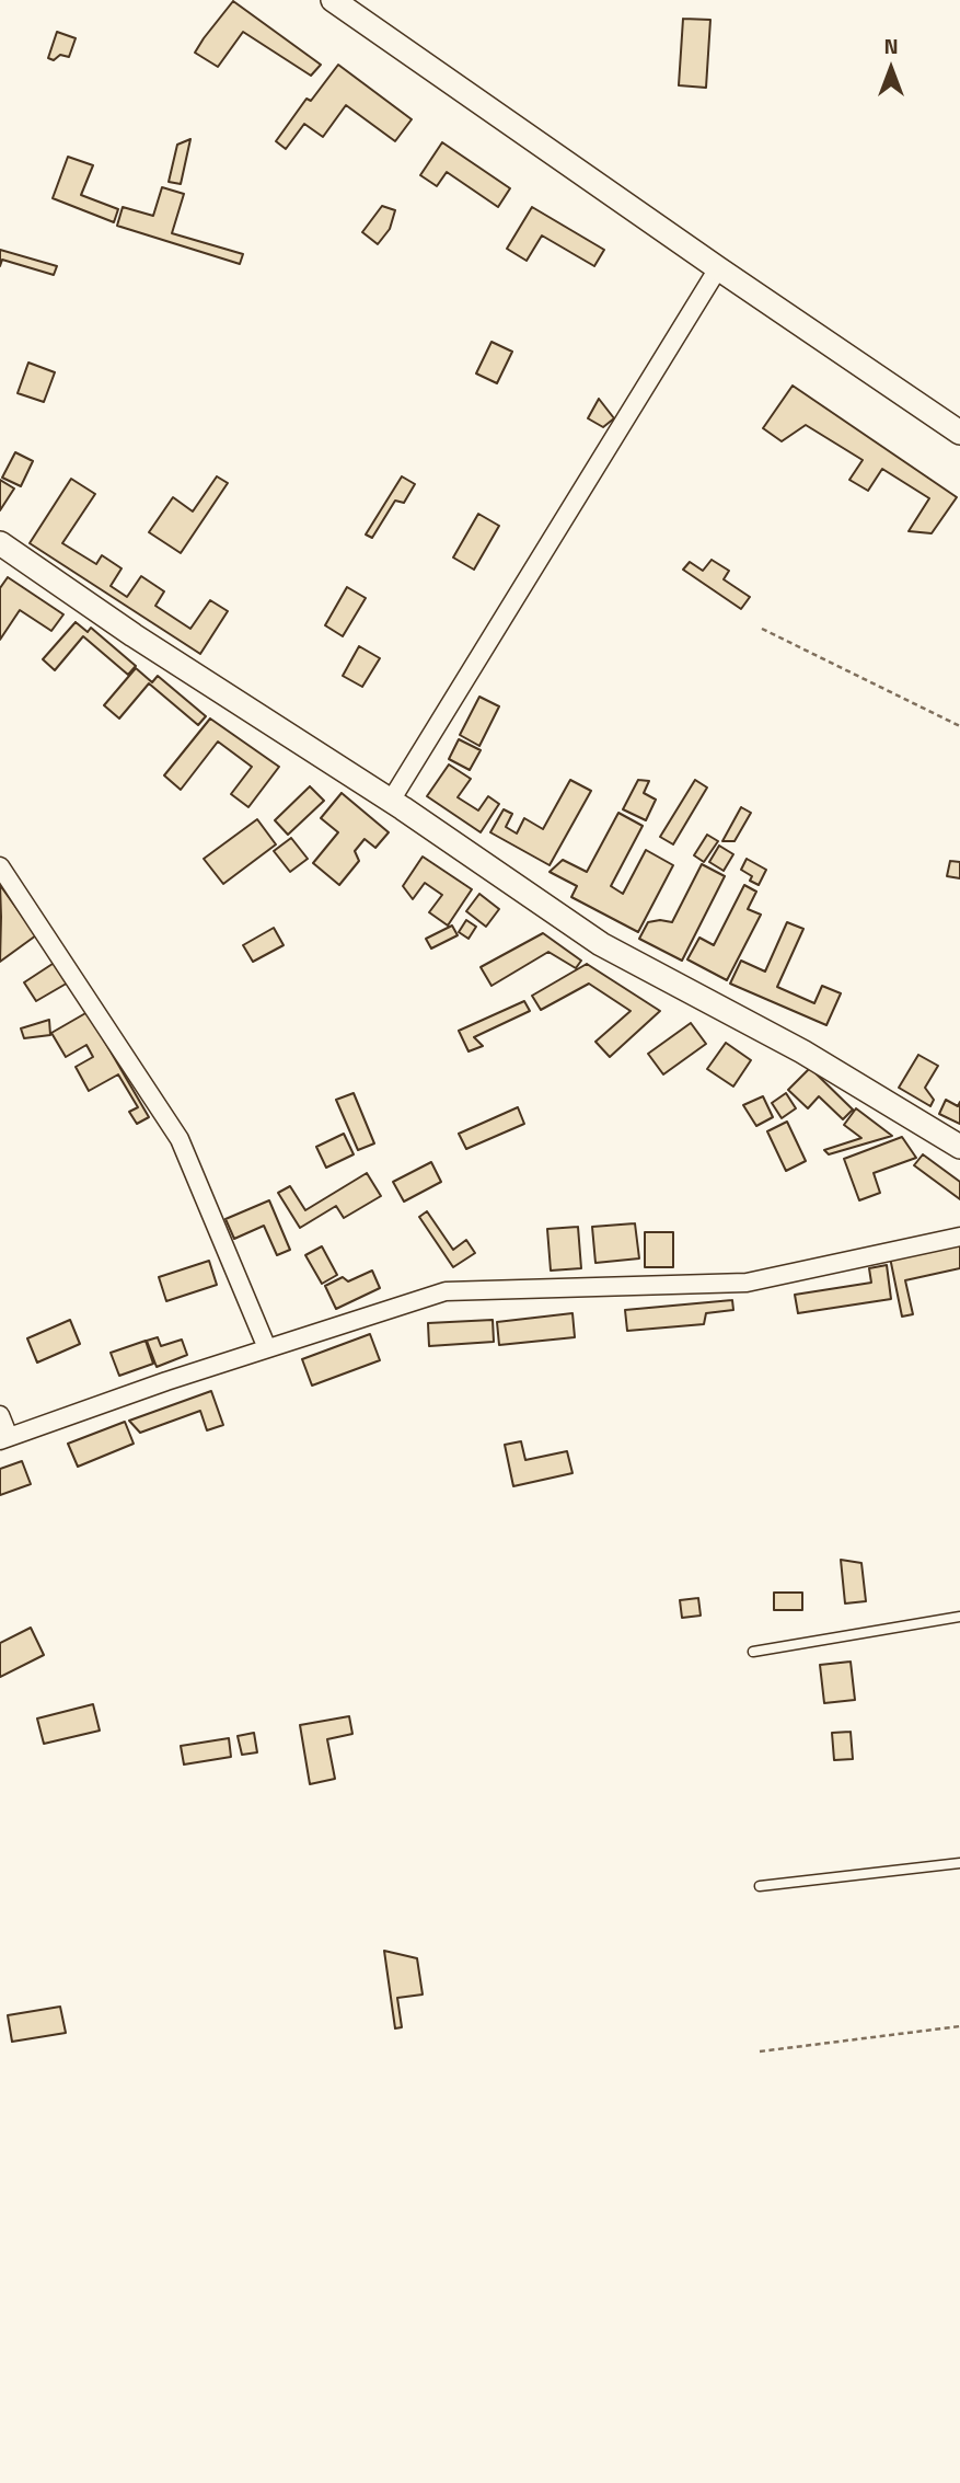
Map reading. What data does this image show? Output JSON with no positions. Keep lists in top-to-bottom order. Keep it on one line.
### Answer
{"north":"top"}
